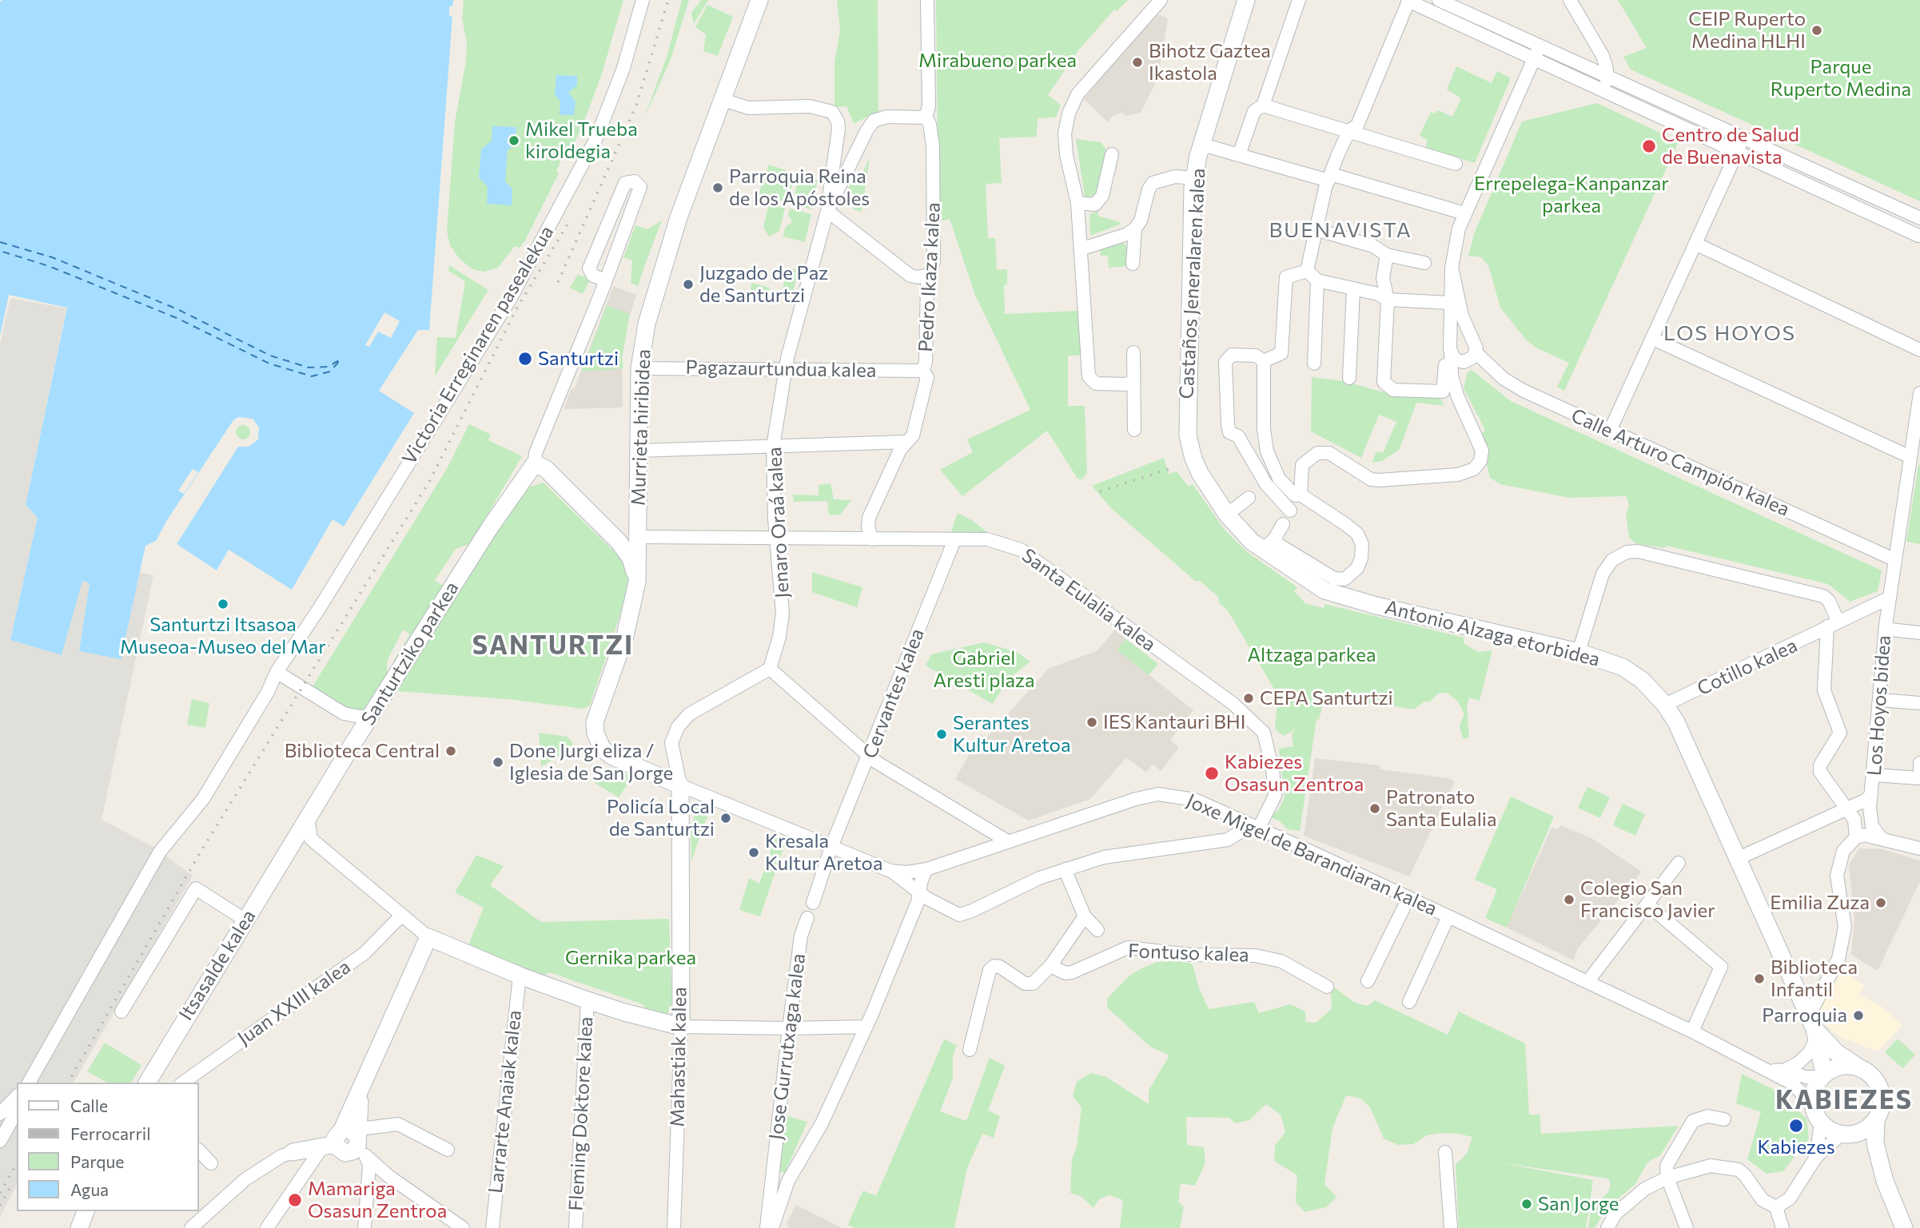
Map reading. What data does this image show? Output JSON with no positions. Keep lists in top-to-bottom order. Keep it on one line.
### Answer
{"streets":{"street":["Pedro Ikaza kalea","Castaños Jeneralaren kalea","Victoria Erreginaren pasealekua","Pagazaurtundua kalea","Murrieta hiribidea","Calle Arturo Campión kalea","Jenaro Oraá kalea","Santa Eulalia kalea","Antonio Alzaga etorbidea","Santurtziko parkea","Cotillo kalea","Cervantes kalea","Los Hoyos bidea","Joxe Migel de Barandiaran kalea","Fontuso kalea","Itsasalde kalea","Juan XXIII kalea","Jose Gurrutxaga kalea","Mahastiak kalea","Larrarte Anaiak kalea","Fleming Doktore kalea"]},"crossings":[["Pedro Ikaza kalea","Pagazaurtundua kalea"],["Pedro Ikaza kalea","Jenaro Oraá kalea"],["Pedro Ikaza kalea","Santa Eulalia kalea"],["Castaños Jeneralaren kalea","Antonio Alzaga etorbidea"],["Pagazaurtundua kalea","Murrieta hiribidea"],["Pagazaurtundua kalea","Jenaro Oraá kalea"],["Murrieta hiribidea","Jenaro Oraá kalea"],["Murrieta hiribidea","Santa Eulalia kalea"],["Murrieta hiribidea","Joxe Migel de Barandiaran kalea"],["Jenaro Oraá kalea","Santa Eulalia kalea"],["Santa Eulalia kalea","Cervantes kalea"],["Santa Eulalia kalea","Joxe Migel de Barandiaran kalea"],["Antonio Alzaga etorbidea","Cotillo kalea"],["Antonio Alzaga etorbidea","Joxe Migel de Barandiaran kalea"],["Santurtziko parkea","Itsasalde kalea"],["Cervantes kalea","Joxe Migel de Barandiaran kalea"],["Joxe Migel de Barandiaran kalea","Mahastiak kalea"]],"districts":["BUENAVISTA","LOS HOYOS","SANTURTZI","KABIEZES"],"parks":["Mirabueno parkea","Parque Ruperto Medina","Errepelega-Kanpanzar parkea","Altzaga parkea","Gabriel Aresti plaza","Gernika parkea"],"places":["CEIP Ruperto Medina HLHI","Bihotz Gaztea Ikastola","Mikel Trueba kiroldegia","Centro de Salud de Buenavista","Parroquia Reina de los Apóstoles","Juzgado de Paz de Santurtzi","Santurtzi","Santurtzi Itsasoa Museoa-Museo del Mar","CEPA Santurtzi","IES Kantauri BHI","Serantes Kultur Aretoa","Biblioteca Central","Done Jurgi eliza / Iglesia de San Jorge","Kabiezes Osasun Zentroa","Patronato Santa Eulalia","Policía Local de Santurtzi","Kresala Kultur Aretoa","Colegio San Francisco Javier","Emilia Zuza","Biblioteca Infantil","Parroquia","Kabiezes","Mamariga Osasun Zentroa","San Jorge"],"legend":["Calle","Ferrocarril","Parque","Agua"]}
